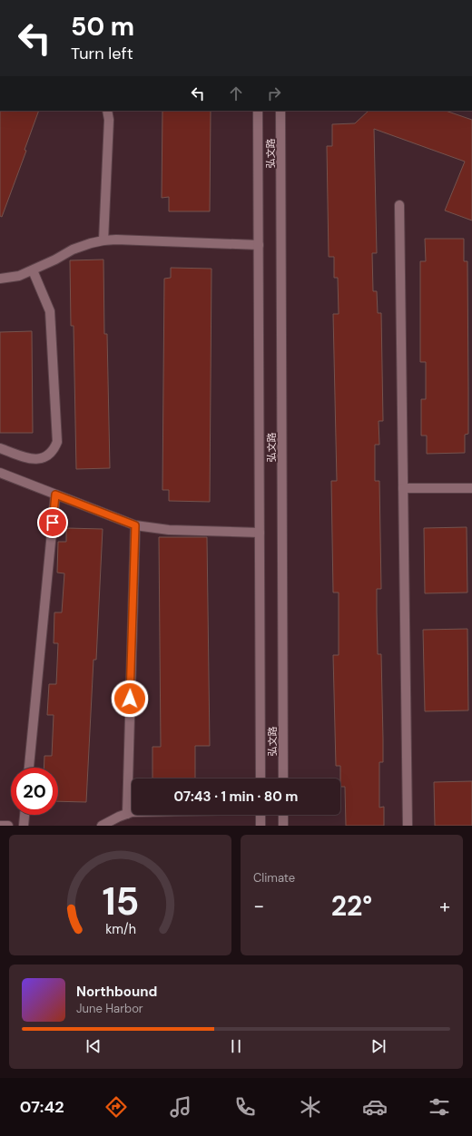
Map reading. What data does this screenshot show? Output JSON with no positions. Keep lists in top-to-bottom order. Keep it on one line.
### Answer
{"streets":{"street":["弘文路"]},"page":{"turn":["50 m","Turn left"],"limit":"20","trip":"07:43 · 1 min · 80 m","tile":"Climate","heat":["−","22°","+"],"song":["Northbound","June Harbor"],"tabs":"07:42","gauge":["15","km/h"]}}
